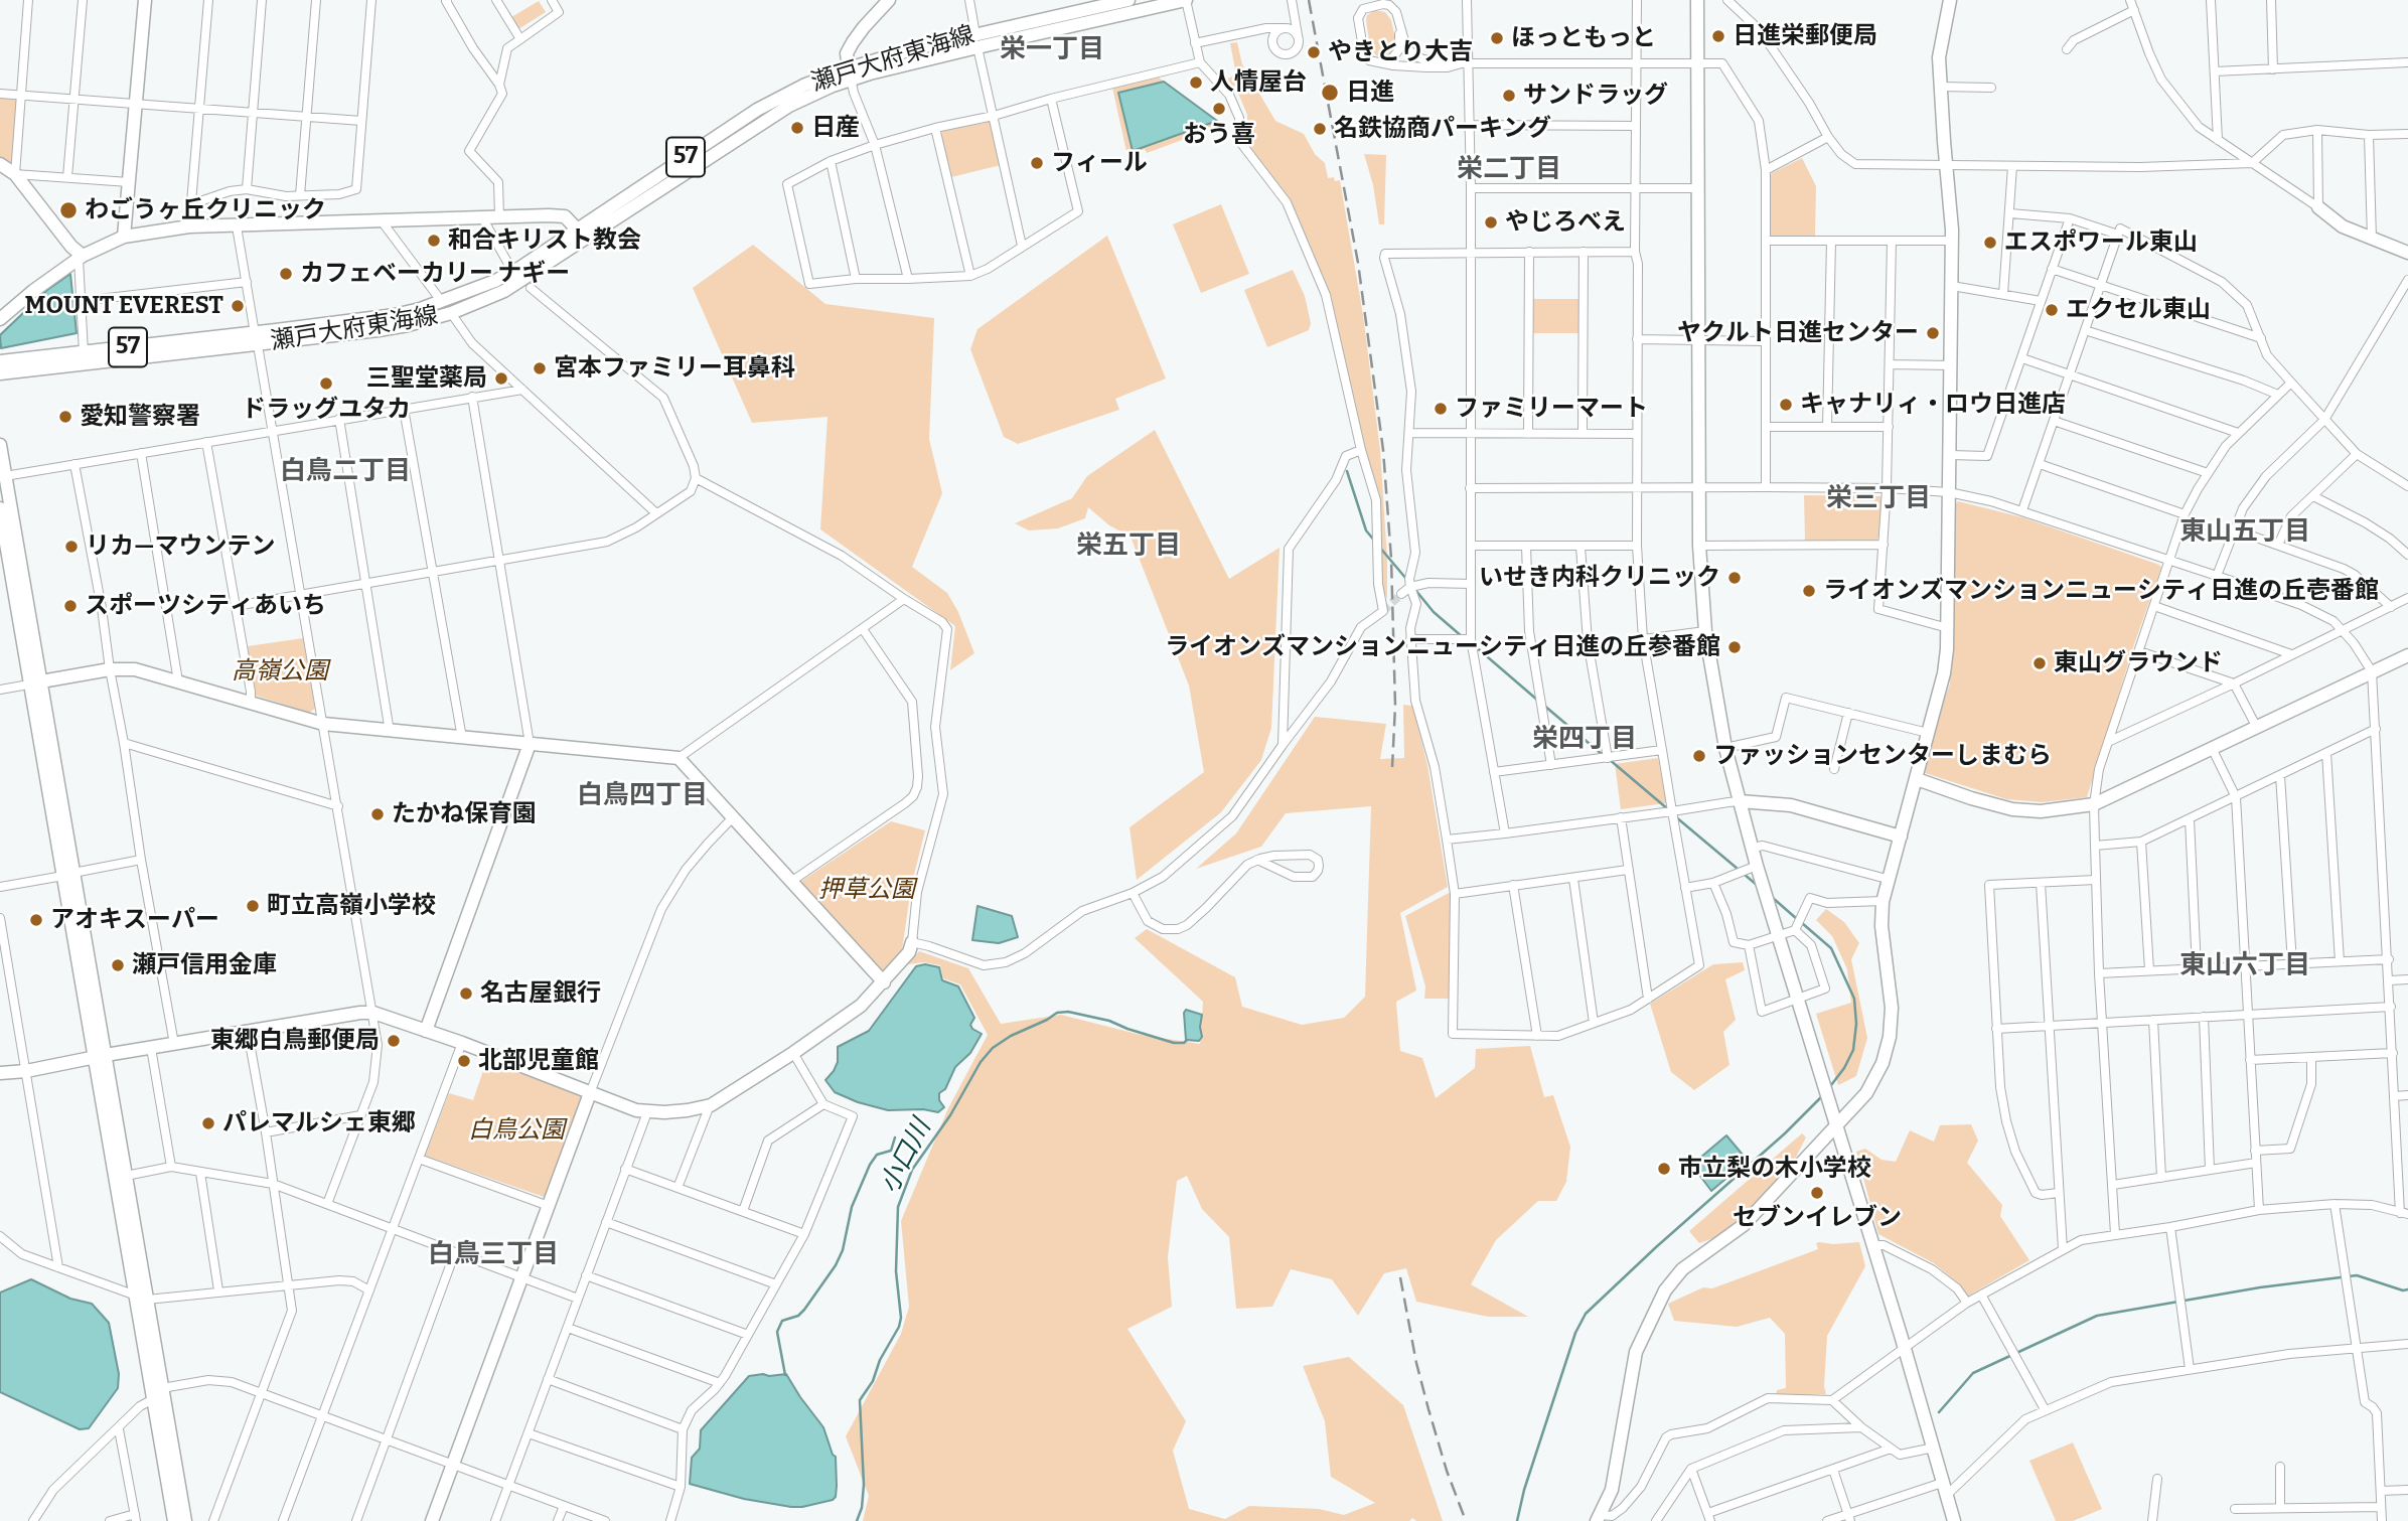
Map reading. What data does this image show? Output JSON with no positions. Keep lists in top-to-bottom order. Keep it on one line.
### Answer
{"streets":{"street":["瀬戸大府東海線","57"]},"districts":["栄一丁目","栄二丁目","白鳥二丁目","栄三丁目","東山五丁目","栄五丁目","栄四丁目","白鳥四丁目","東山六丁目","白鳥三丁目"],"water":["小口川"],"parks":["高嶺公園","押草公園","白鳥公園"],"places":["日進栄郵便局","ほっともっと","やきとり大吉","人情屋台","日進","サンドラッグ","おう喜","日産","名鉄協商パーキング","フィール","わごうヶ丘クリニック","やじろべえ","和合キリスト教会","エスポワール東山","カフェベーカリー ナギー","MOUNT EVEREST","エクセル東山","ヤクルト日進センター","宮本ファミリー耳鼻科","三聖堂薬局","ドラッグユタカ","キャナリィ・ロウ日進店","ファミリーマート","愛知警察署","リカ―マウンテン","いせき内科クリニック","ライオンズマンションニューシティ日進の丘壱番館","スポーツシティあいち","ライオンズマンションニューシティ日進の丘参番館","東山グラウンド","ファッションセンターしまむら","たかね保育園","町立高嶺小学校","アオキスーパー","瀬戸信用金庫","名古屋銀行","東郷白鳥郵便局","北部児童館","パレマルシェ東郷","市立梨の木小学校","セブンイレブン"]}
